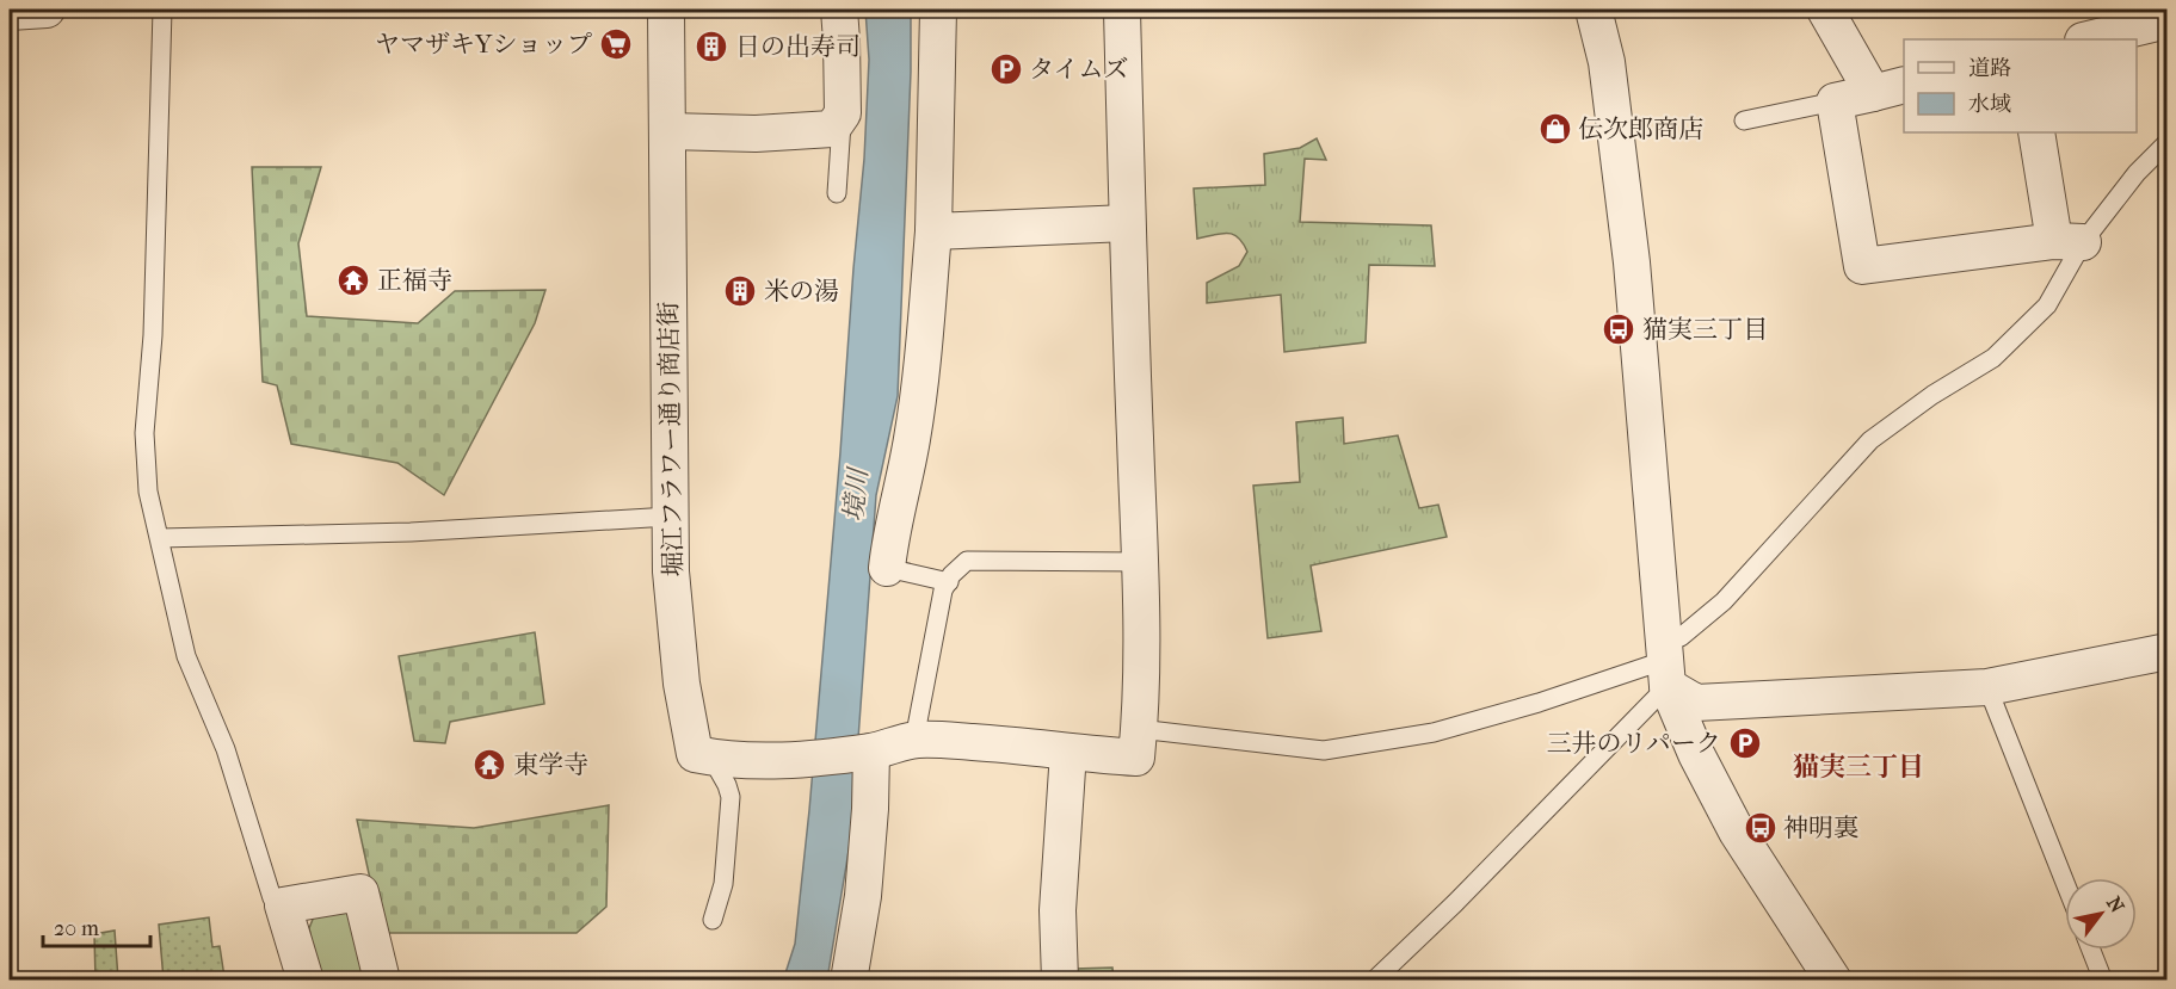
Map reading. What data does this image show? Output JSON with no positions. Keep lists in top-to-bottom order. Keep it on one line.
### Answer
{"streets":{"street":["堀江フラワー通り商店街"]},"districts":["猫実三丁目"],"water":["境川"],"places":{"supermarket":["ヤマザキYショップ"],"building":["日の出寿司","米の湯"],"parking":["タイムズ","三井のリパーク"],"shop":["伝次郎商店"],"temple":["正福寺","東学寺"],"bus stop":["猫実三丁目","神明裏"]},"legend":["道路","水域"],"scale_bar":"20 m","north":"top right"}
